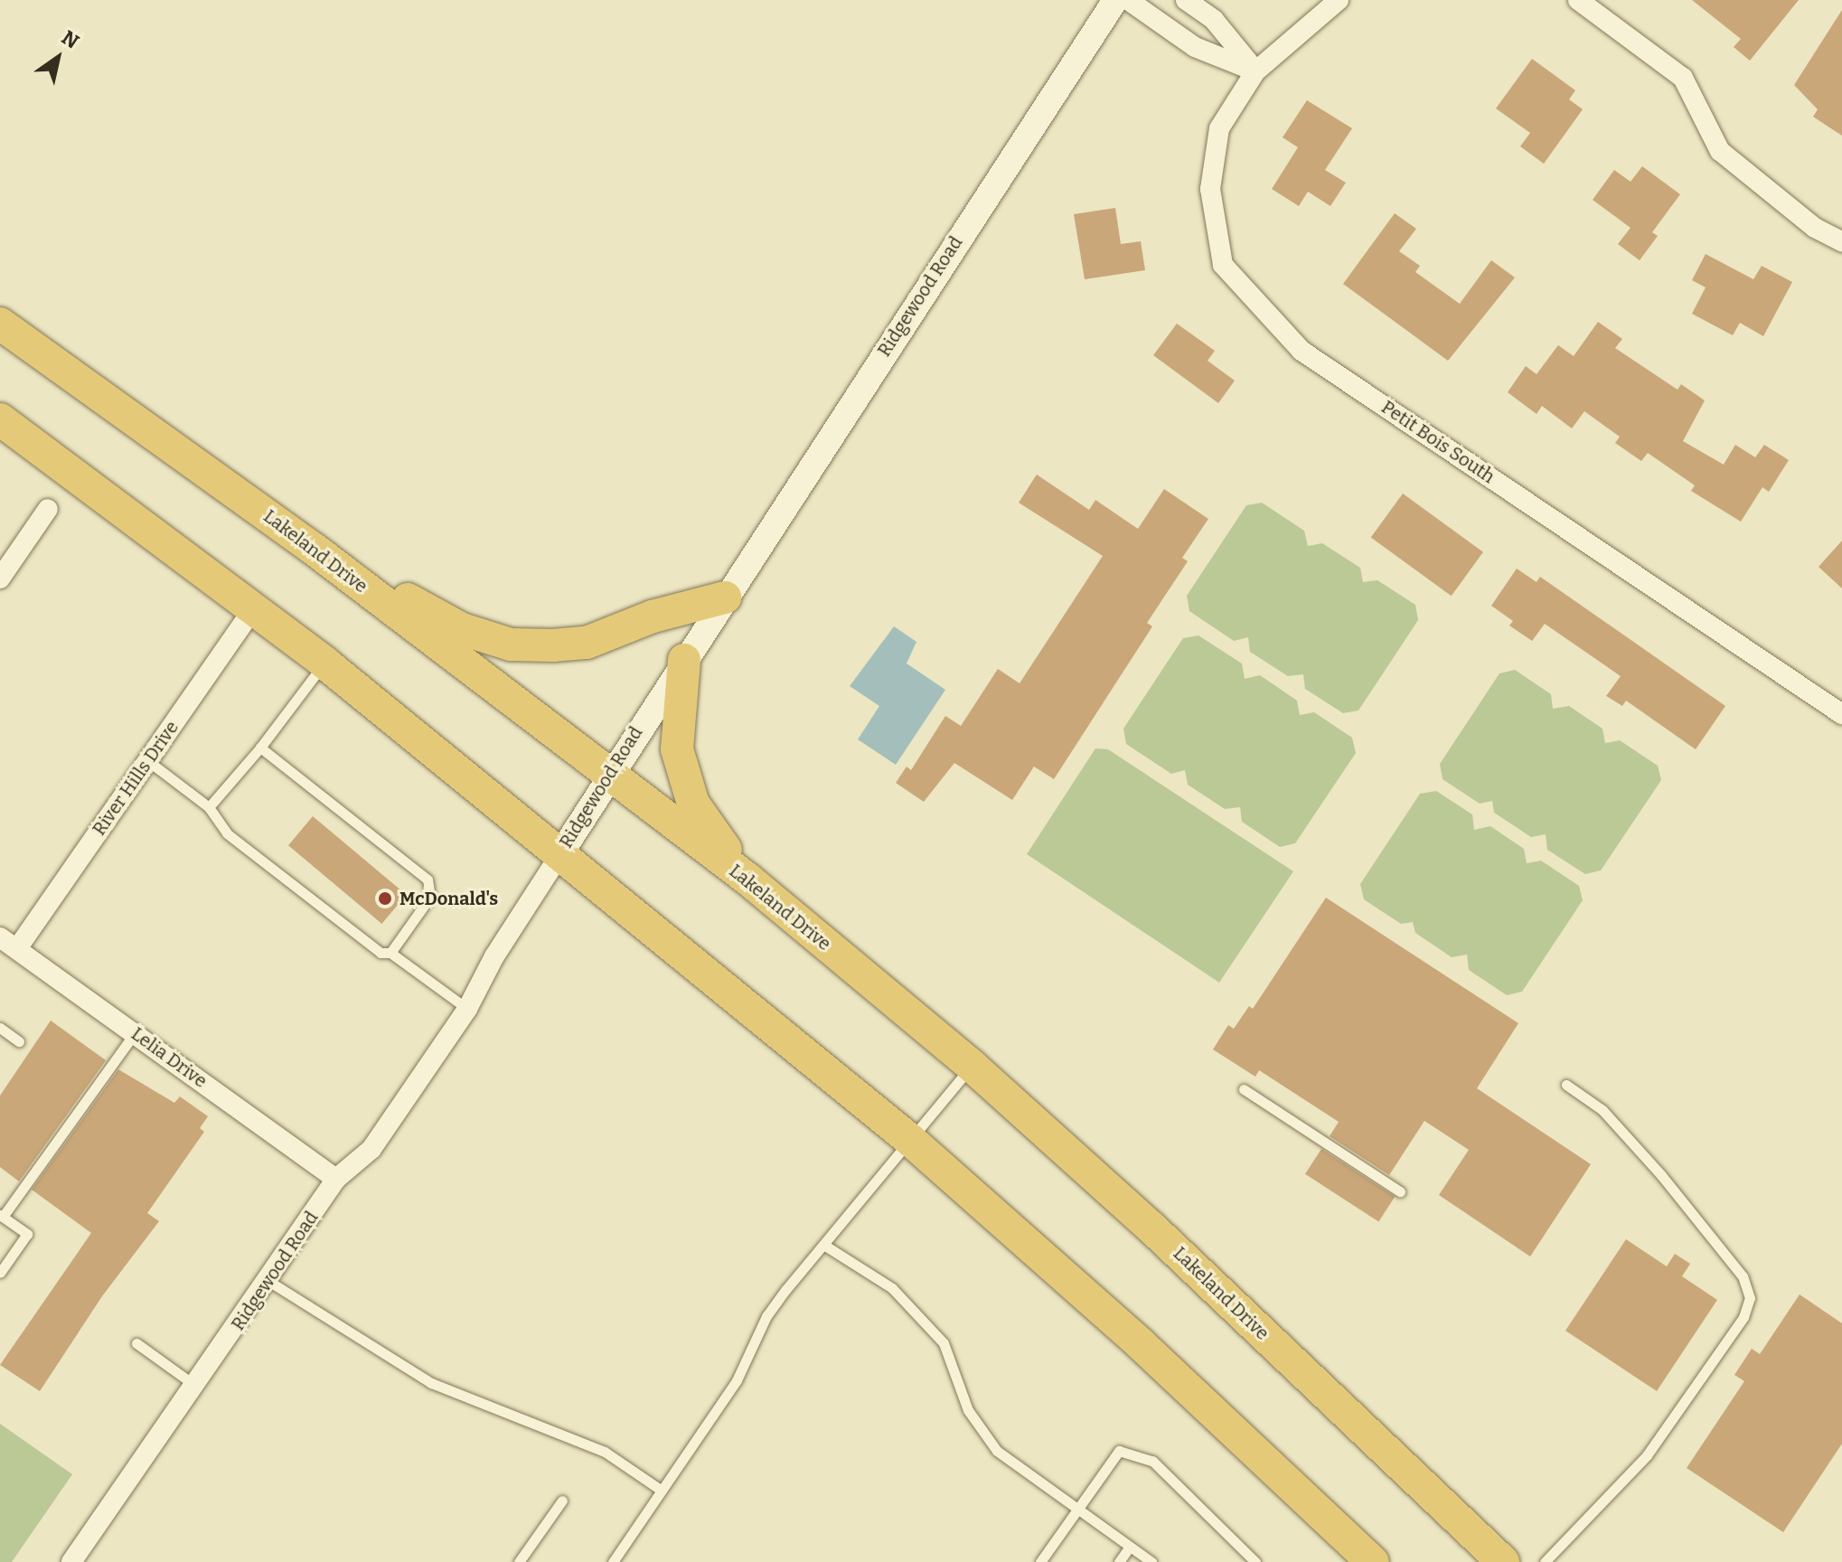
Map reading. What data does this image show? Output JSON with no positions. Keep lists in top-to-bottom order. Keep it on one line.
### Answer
{"streets":{"highway":["Lakeland Drive"],"street":["Ridgewood Road","Petit Bois South","River Hills Drive","Lelia Drive"]},"crossings":[["Ridgewood Road","Lakeland Drive"],["Ridgewood Road","Lelia Drive"],["River Hills Drive","Lelia Drive"]],"places":["McDonald's"],"north":"top right"}
